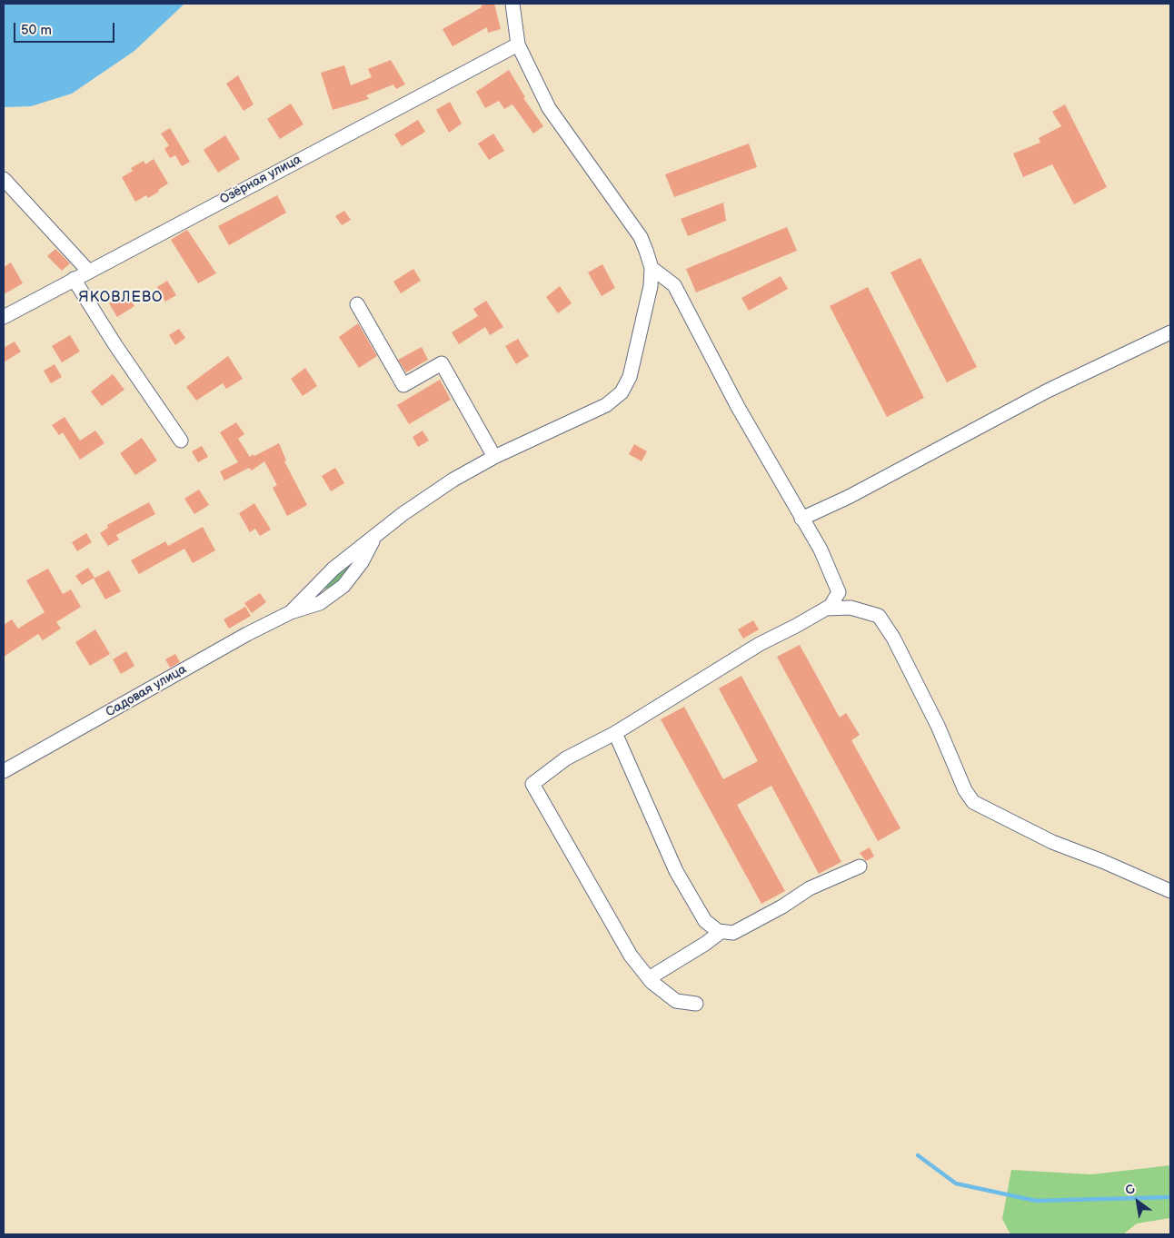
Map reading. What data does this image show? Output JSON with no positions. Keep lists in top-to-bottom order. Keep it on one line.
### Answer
{"streets":{"street":["Озёрная улица","Садовая улица"]},"districts":["ЯКОВЛЕВО"],"scale_bar":"50 m","north":"top left"}
